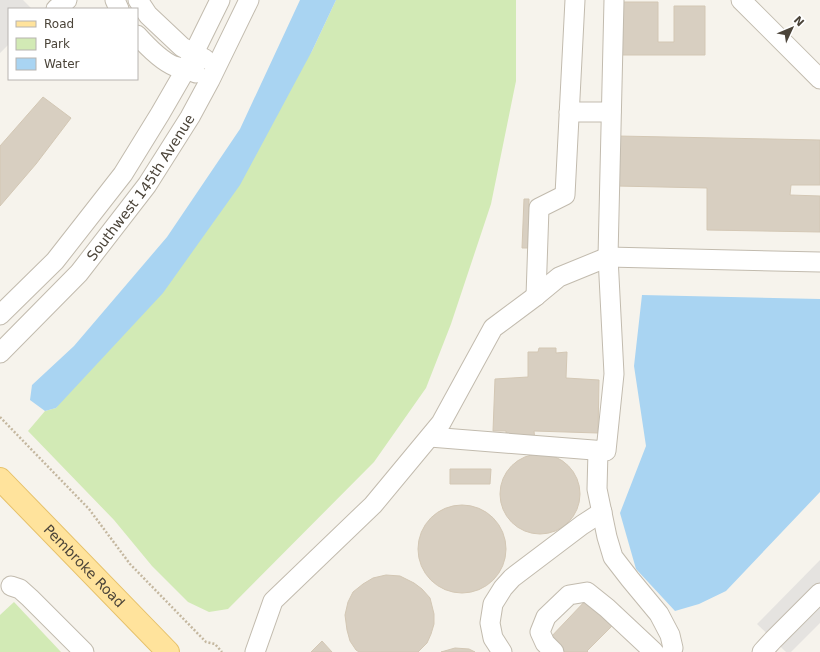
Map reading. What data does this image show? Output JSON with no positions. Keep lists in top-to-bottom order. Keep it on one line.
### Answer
{"streets":{"main road":["Pembroke Road"],"street":["Southwest 145th Avenue"]},"legend":["Road","Park","Water"],"north":"top right"}
